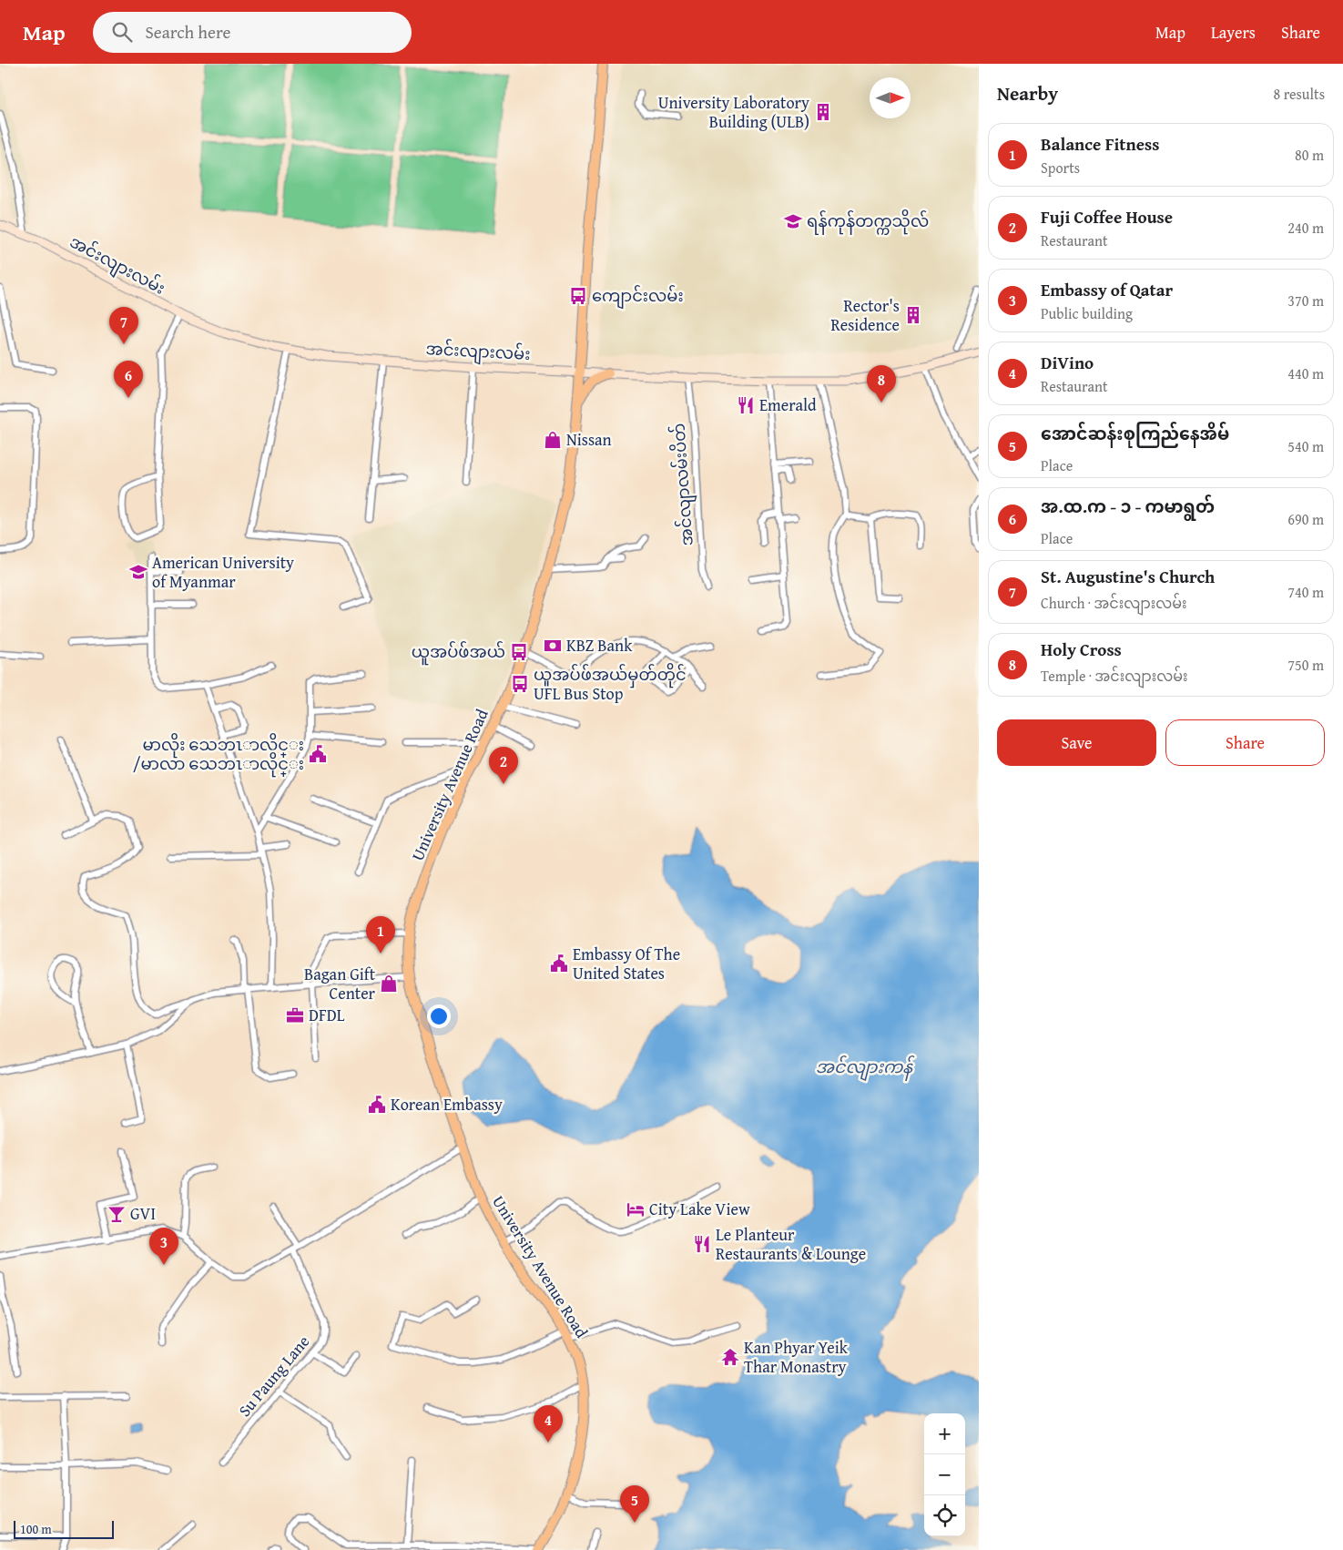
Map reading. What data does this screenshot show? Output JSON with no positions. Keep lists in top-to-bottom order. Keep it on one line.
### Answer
{"streets":{"main road":["အင်းလျားလမ်း","University Avenue Road"],"street":["အင်လျာလမ်းပိတ်","Su Paung Lane"]},"crossings":[["အင်းလျားလမ်း","အင်လျာလမ်းပိတ်"],["အင်းလျားလမ်း","University Avenue Road"]],"water":["အင်လျားကန်"],"places":{"building":["University Laboratory Building (ULB)","Rector's Residence"],"school or university":["ရန်ကုန်တက္ကသိုလ်","American University of Myanmar"],"bus stop":["ကျောင်းလမ်း","ယူအပ်ဖ်အယ်","ယူအပ်ဖ်အယ်မှတ်တိုင် UFL Bus Stop"],"restaurant":["Emerald","Le Planteur Restaurants & Lounge"],"shop":["Nissan","Bagan Gift Center"],"bank":["KBZ Bank"],"public building":["မာလိုး သေဘၤာလိုင္း /မာလာ သေဘၤာလိုင္း","Embassy Of The United States","Korean Embassy"],"office":["DFDL"],"hotel":["City Lake View"],"bar":["GVI"],"temple":["Kan Phyar Yeik Thar Monastry"]},"scale_bar":"100 m","north":"right","page":{"header":"Map","search":"Search here","nav":["Map","Layers","Share"],"heading":["Nearby","8 results"],"list":[{"mark":"1","name":"Balance Fitness","note":"Sports","value":"80 m"},{"mark":"2","name":"Fuji Coffee House","note":"Restaurant","value":"240 m"},{"mark":"3","name":"Embassy of Qatar","note":"Public building","value":"370 m"},{"mark":"4","name":"DiVino","note":"Restaurant","value":"440 m"},{"mark":"5","name":"အောင်ဆန်းစုကြည်နေအိမ်","note":"Place","value":"540 m"},{"mark":"6","name":"အ.ထ.က - ၁ - ကမာရွတ်","note":"Place","value":"690 m"},{"mark":"7","name":"St. Augustine's Church","note":"Church · အင်းလျားလမ်း","value":"740 m"},{"mark":"8","name":"Holy Cross","note":"Temple · အင်းလျားလမ်း","value":"750 m"}],"pins":["7","6","8","2","1","3","4","5"],"buttons":["Save","Share"],"map_buttons":["+","−"],"scale":"100 m"}}
